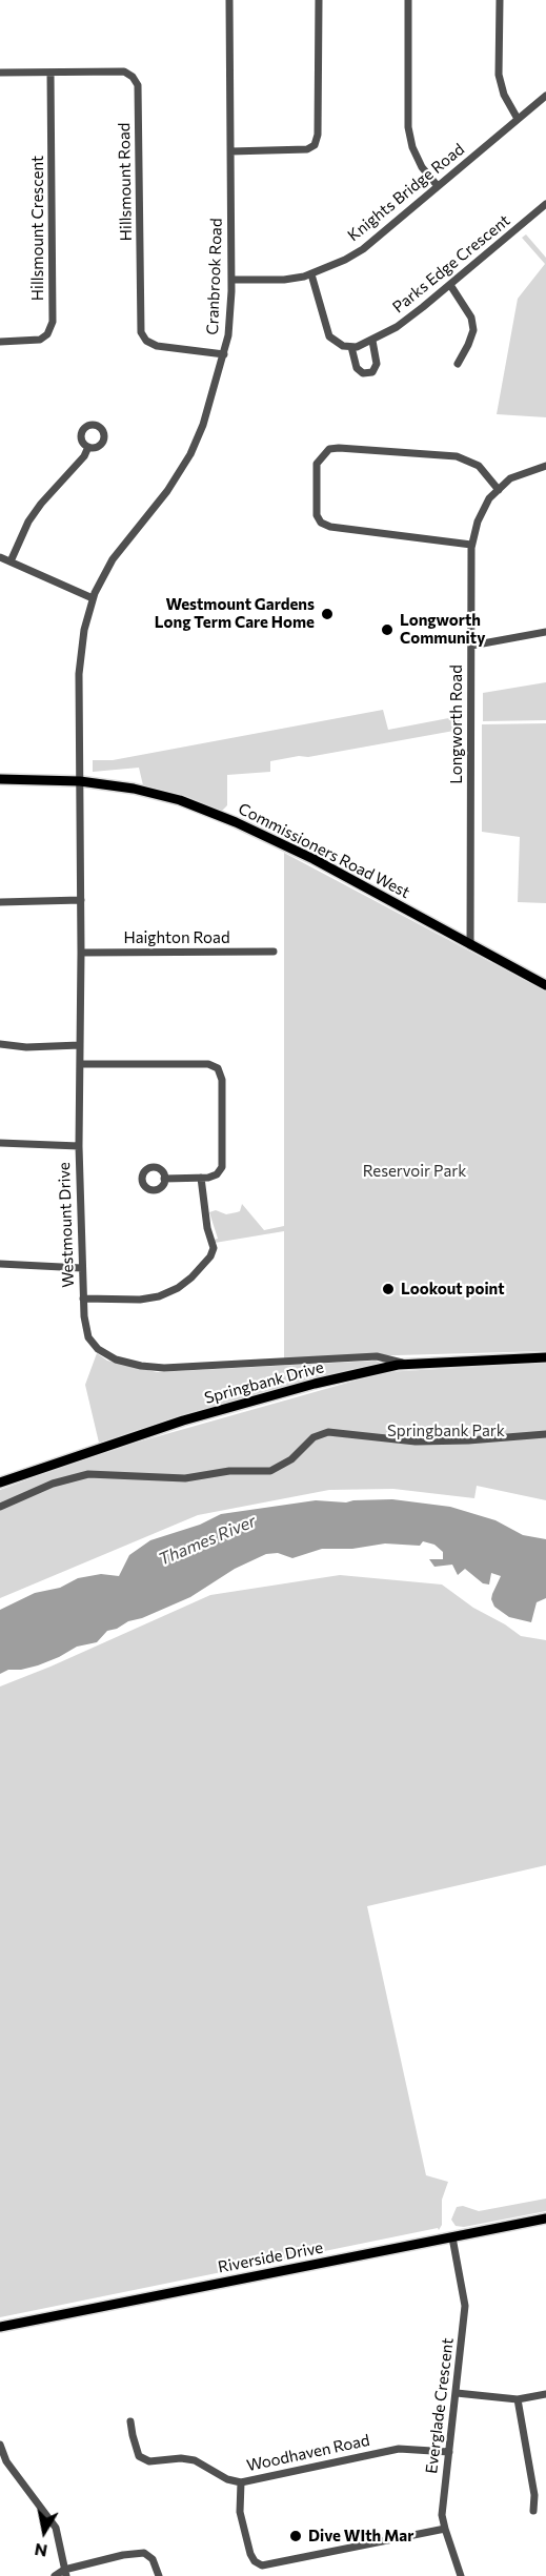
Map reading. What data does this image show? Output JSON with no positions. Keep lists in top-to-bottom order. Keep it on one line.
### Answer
{"streets":{"main road":["Commissioners Road West","Springbank Drive","Riverside Drive"],"street":["Hillsmount Road","Knights Bridge Road","Hillsmount Crescent","Parks Edge Crescent","Cranbrook Road","Longworth Road","Haighton Road","Westmount Drive","Everglade Crescent","Woodhaven Road"]},"crossings":[["Hillsmount Road","Hillsmount Crescent"],["Hillsmount Road","Cranbrook Road"],["Knights Bridge Road","Cranbrook Road"],["Cranbrook Road","Commissioners Road West"],["Cranbrook Road","Westmount Drive"],["Longworth Road","Commissioners Road West"],["Commissioners Road West","Westmount Drive"],["Haighton Road","Westmount Drive"],["Westmount Drive","Springbank Drive"],["Riverside Drive","Everglade Crescent"],["Everglade Crescent","Woodhaven Road"]],"water":["Thames River"],"parks":["Reservoir Park","Springbank Park"],"places":["Westmount Gardens Long Term Care Home","Longworth Community","Lookout point","Dive WIth Mar"],"north":"bottom"}
